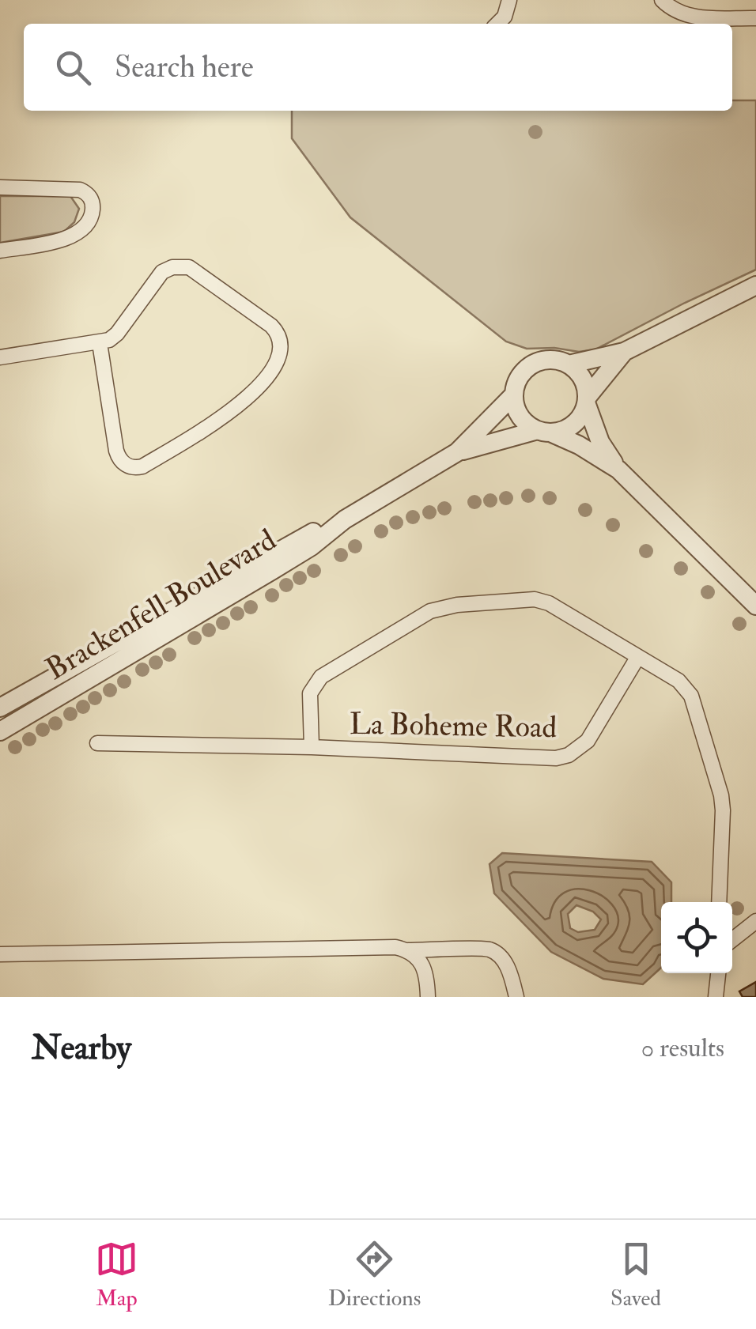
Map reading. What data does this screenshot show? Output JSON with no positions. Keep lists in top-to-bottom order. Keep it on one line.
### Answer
{"streets":{"street":["Brackenfell Boulevard","La Boheme Road"]},"page":{"search":"Search here","heading":["Nearby","0 results"],"nav":["Map","Directions","Saved"]}}
